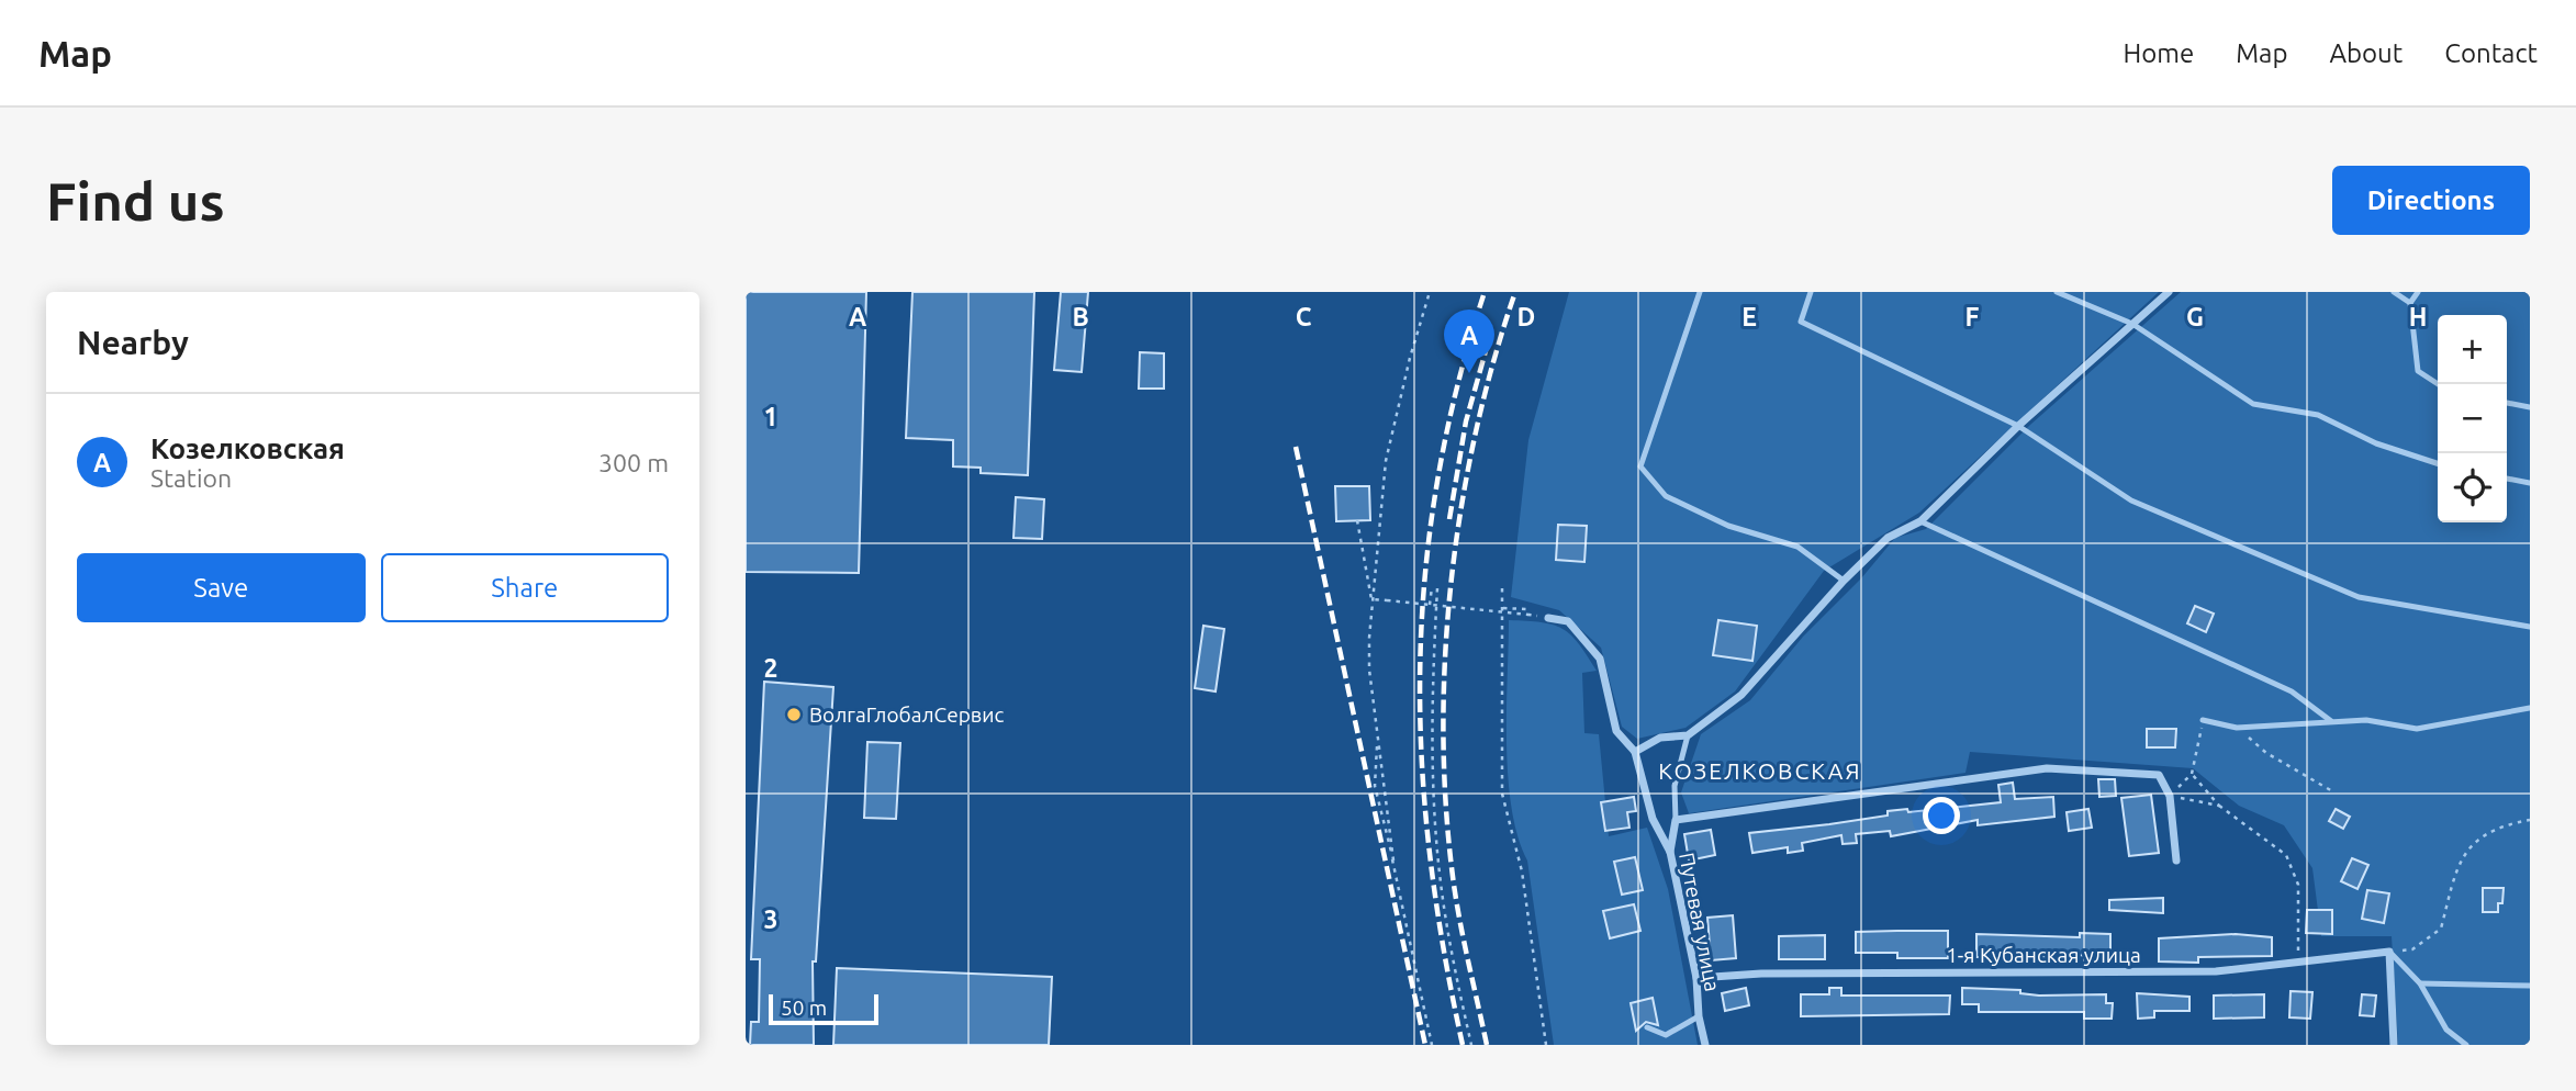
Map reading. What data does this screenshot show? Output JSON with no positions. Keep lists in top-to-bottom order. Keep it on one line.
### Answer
{"streets":{"street":["Путевая улица","1-я Кубанская улица"]},"crossings":[["Путевая улица","1-я Кубанская улица"]],"districts":["КОЗЕЛКОВСКАЯ"],"places":["ВолгаГлобалСервис"],"scale_bar":"50 m","page":{"header":"Map","nav":["Home","Map","About","Contact"],"buttons":["Directions",["Save","Share"]],"title":"Find us","heading":"Nearby","pins":"A","map_buttons":["+","−"],"list":[{"mark":"A","name":"Козелковская","note":"Station","value":"300 m"}],"scale":"50 m"},"grid":{"columns":["A","B","C","D","E","F","G","H"],"rows":["1","2","3"]}}
